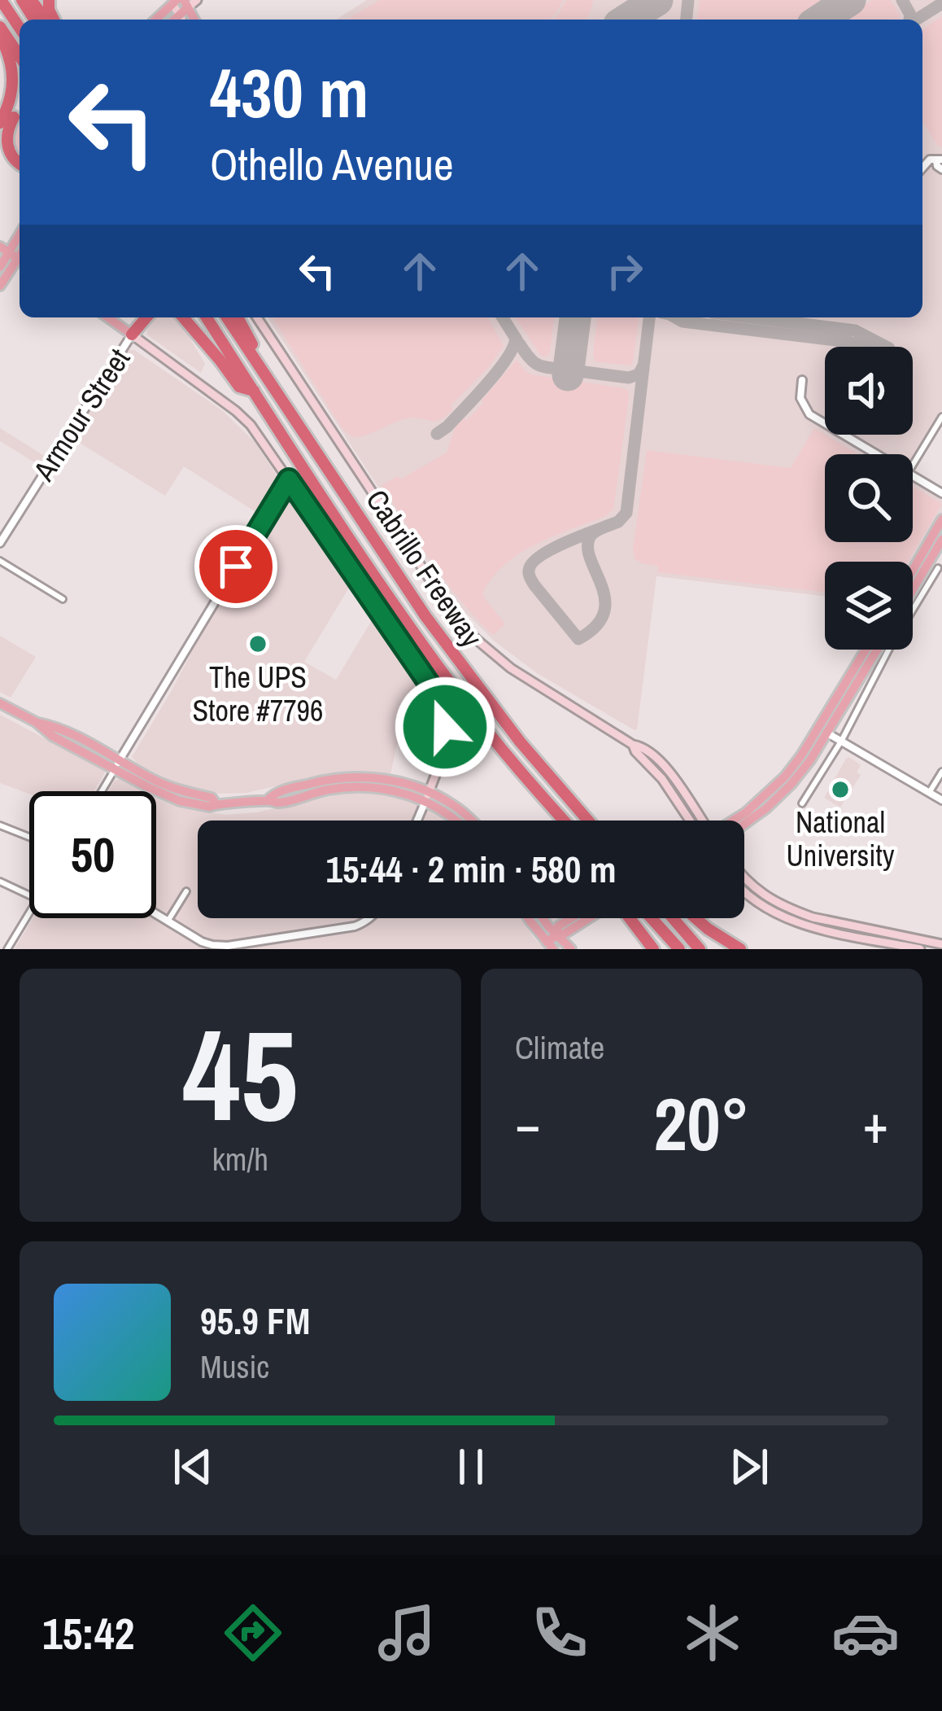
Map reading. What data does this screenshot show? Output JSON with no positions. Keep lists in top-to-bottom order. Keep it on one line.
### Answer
{"streets":{"highway":["Cabrillo Freeway"],"street":["Armour Street"]},"places":["The UPS Store #7796","National University"],"page":{"turn":["430 m","Othello Avenue"],"limit":"50","trip":"15:44 · 2 min · 580 m","tile":[["45","km/h"],"Climate"],"heat":["−","20°","+"],"song":["95.9 FM","Music"],"tabs":"15:42"}}
